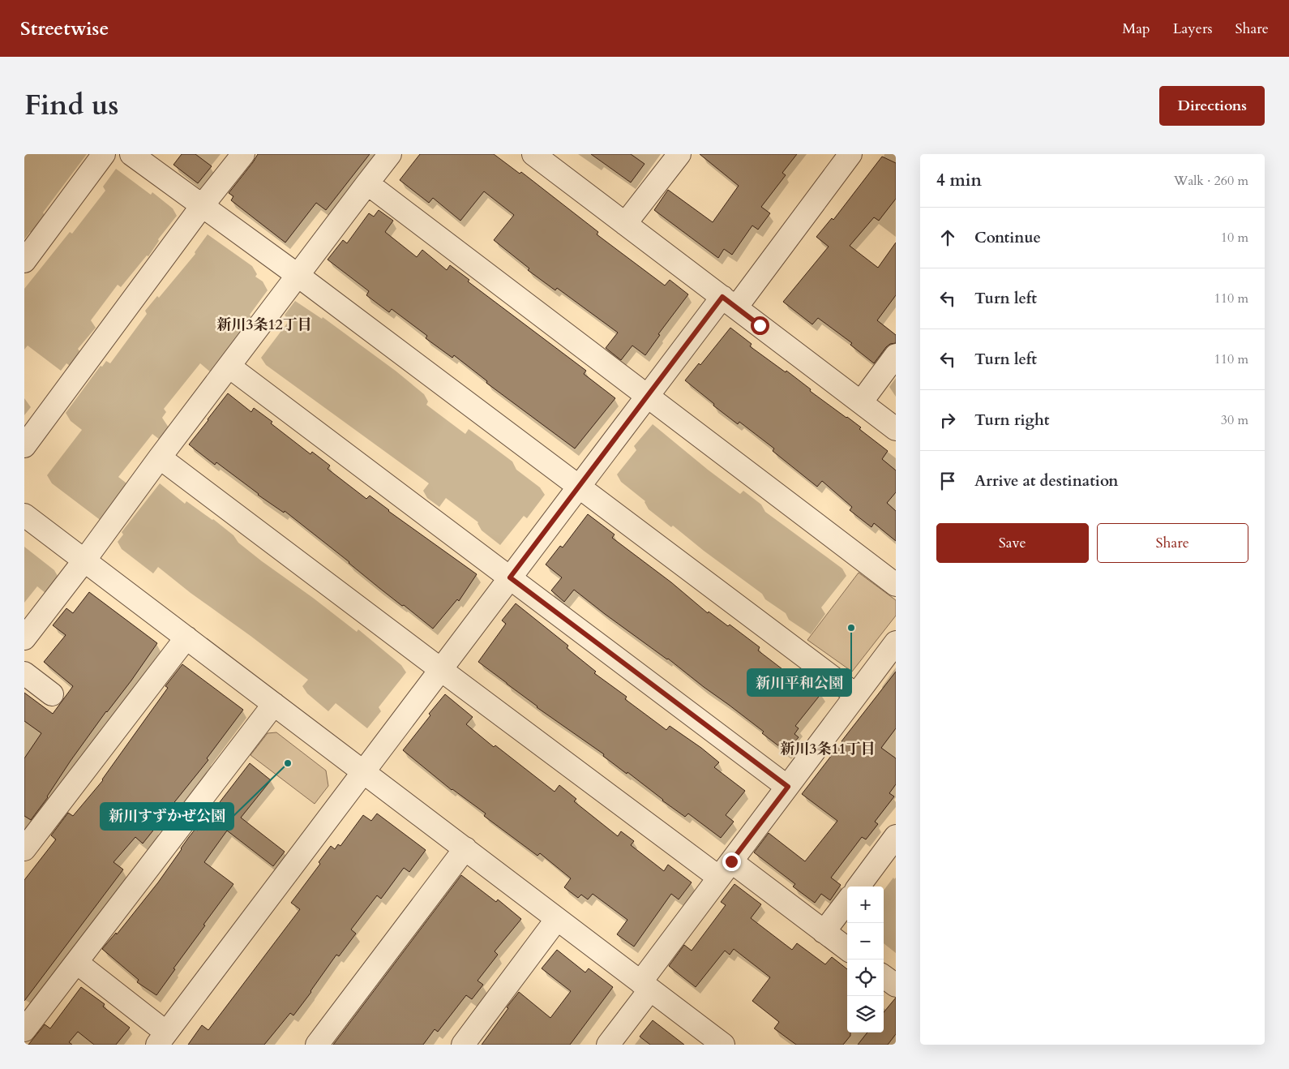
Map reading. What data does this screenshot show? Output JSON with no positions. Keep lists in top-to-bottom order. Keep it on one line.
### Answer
{"districts":["新川3条12丁目","新川3条11丁目"],"places":["新川平和公園","新川すずかぜ公園"],"page":{"header":"Streetwise","nav":["Map","Layers","Share"],"title":"Find us","buttons":["Directions",["Save","Share"]],"heading":["4 min","Walk · 260 m"],"list":[["Continue","10 m"],["Turn left","110 m"],["Turn left","110 m"],["Turn right","30 m"],"Arrive at destination"],"map_buttons":["+","−"]}}
